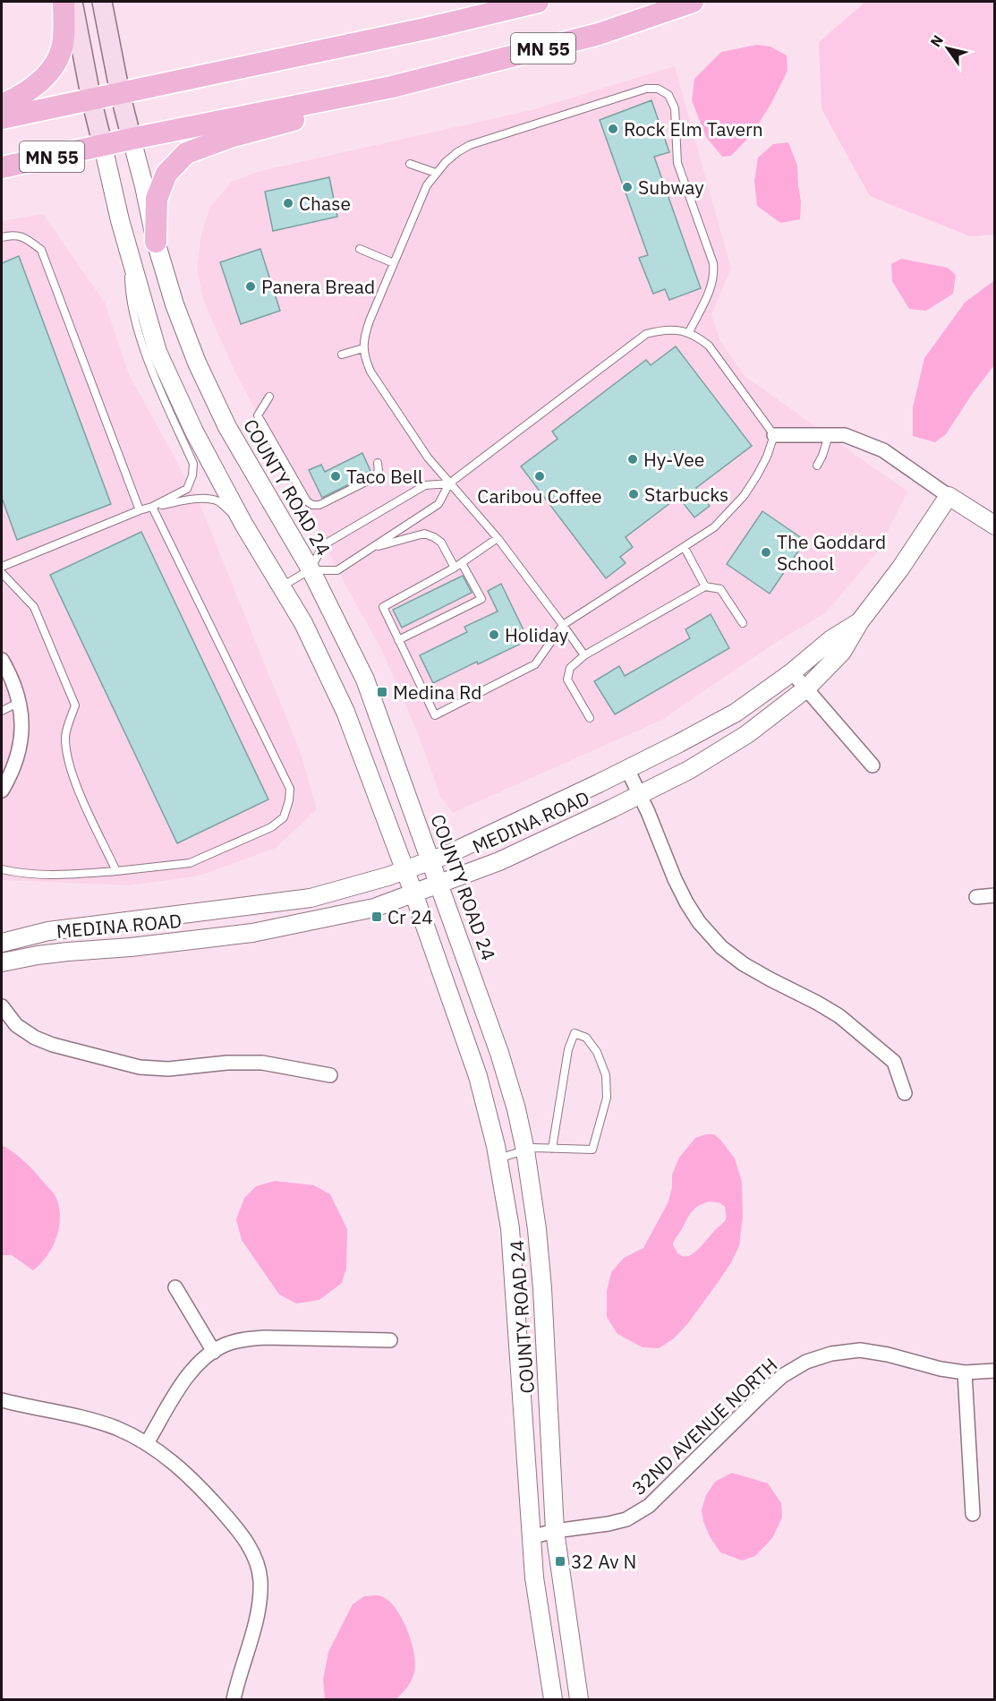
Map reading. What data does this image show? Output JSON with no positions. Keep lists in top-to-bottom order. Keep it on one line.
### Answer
{"streets":{"main road":["MN 55"],"street":["COUNTY ROAD 24","MEDINA ROAD","32ND AVENUE NORTH"]},"crossings":[["MN 55","COUNTY ROAD 24"],["COUNTY ROAD 24","MEDINA ROAD"],["COUNTY ROAD 24","32ND AVENUE NORTH"]],"places":{"other":["Rock Elm Tavern","Subway","Chase","Panera Bread","Hy-Vee","Taco Bell","Caribou Coffee","Starbucks","The Goddard School","Holiday"],"transit":["Medina Rd","Cr 24","32 Av N"]},"north":"top left"}
